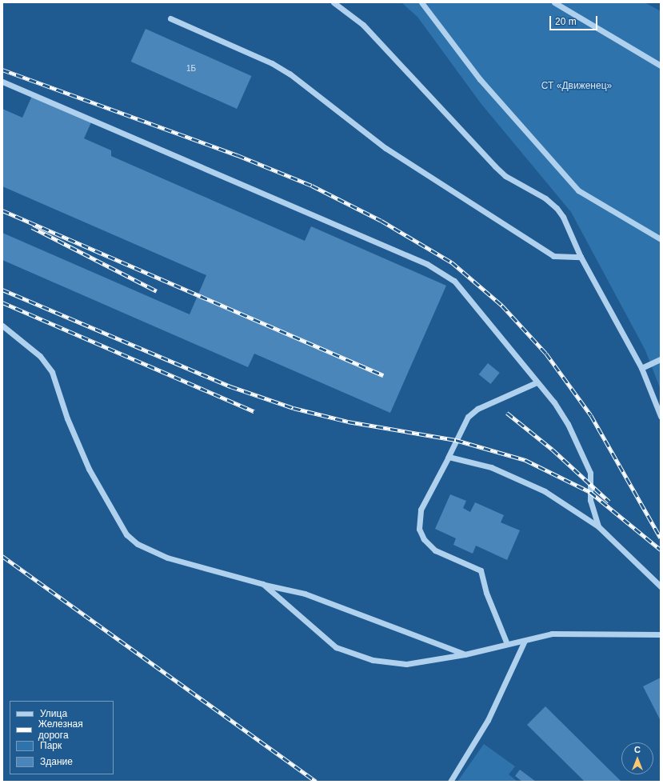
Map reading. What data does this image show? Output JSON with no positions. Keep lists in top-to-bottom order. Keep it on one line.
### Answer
{"parks":["СТ «Движенец»"],"house_numbers":["1Б"],"legend":["Улица","Железная дорога","Парк","Здание"],"scale_bar":"20 m","north":"top"}
